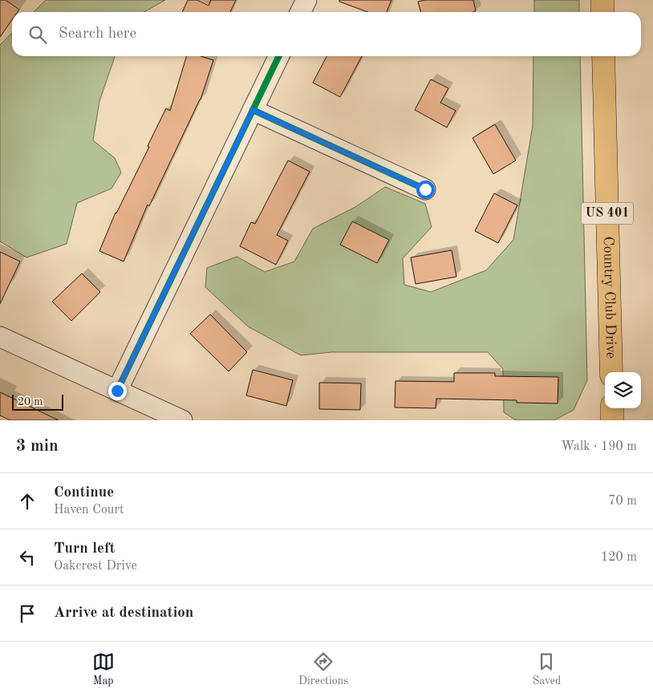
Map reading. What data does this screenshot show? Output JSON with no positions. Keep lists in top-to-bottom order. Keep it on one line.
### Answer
{"streets":{"main road":["US 401","Country Club Drive"]},"scale_bar":"20 m","page":{"search":"Search here","scale":"20 m","heading":["3 min","Walk · 190 m"],"list":[["Continue","Haven Court","70 m"],["Turn left","Oakcrest Drive","120 m"],"Arrive at destination"],"nav":["Map","Directions","Saved"]}}
